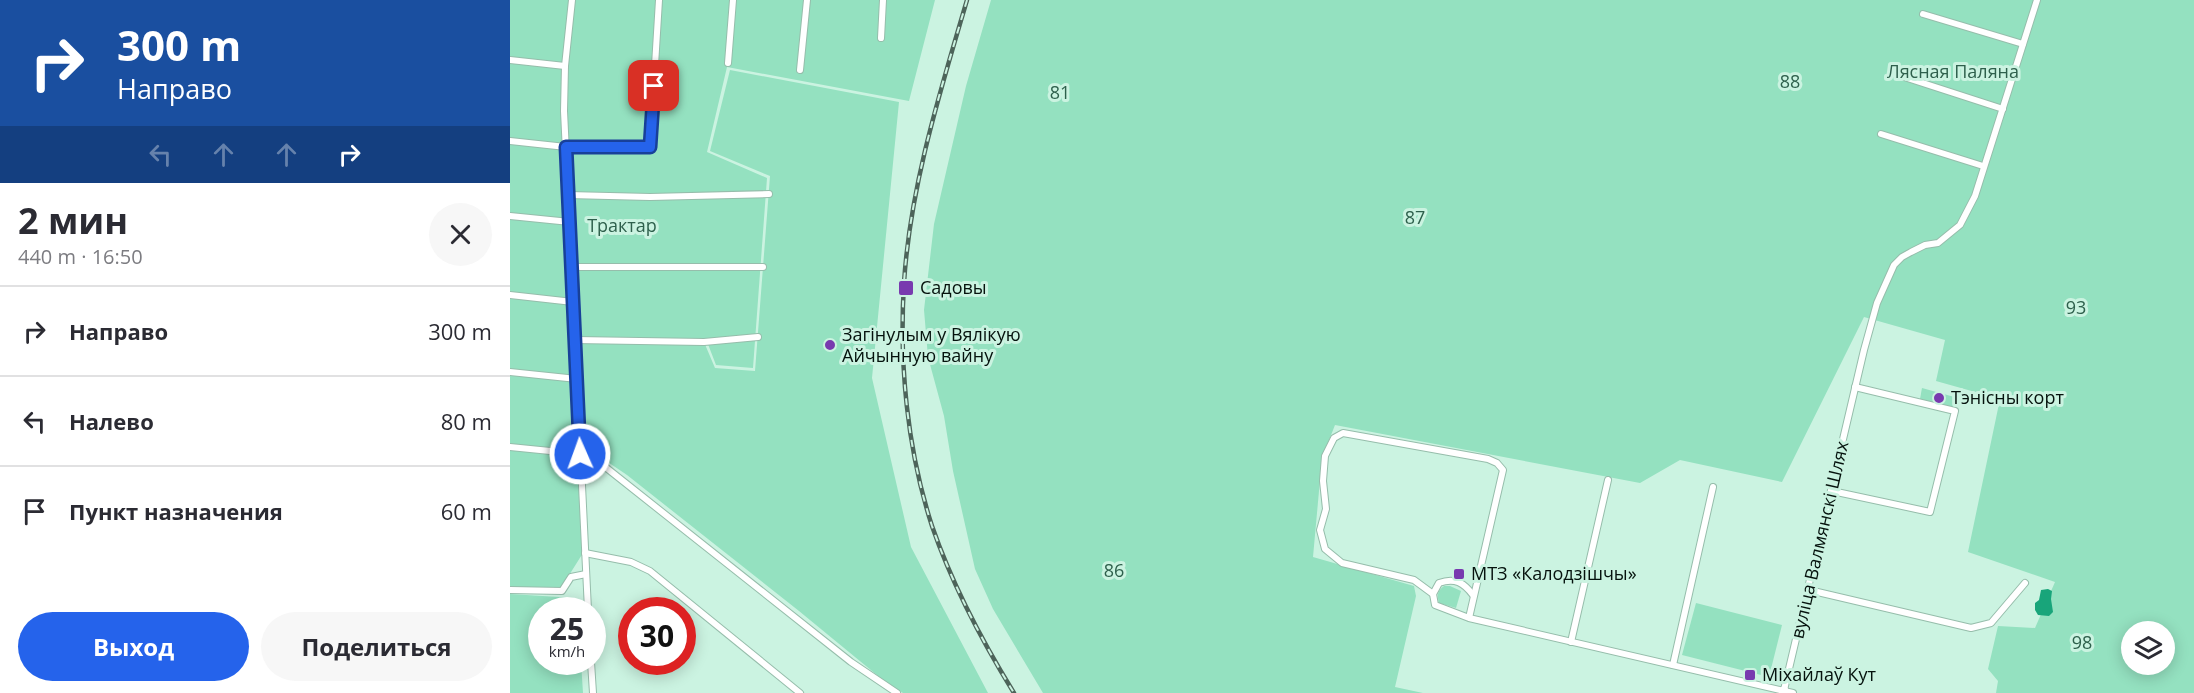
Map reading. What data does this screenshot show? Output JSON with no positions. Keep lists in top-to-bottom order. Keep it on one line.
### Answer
{"streets":{"street":["вуліца Валмянскі Шлях"]},"parks":["Лясная Паляна","88","81","87","Трактар","93","86","98"],"places":{"transit":["Садовы","МТЗ «Калодзішчы»","Міхайлаў Кут"],"other":["Загінулым у Вялікую Айчынную вайну","Тэнісны корт"]},"page":{"turn":["300 m","Направо"],"heading":["2 мин","440 m · 16:50"],"list":[{"name":"Направо","value":"300 m"},{"name":"Налево","value":"80 m"},{"name":"Пункт назначения","value":"60 m"}],"speed":"25 km/h","limit":"30","buttons":["Выход","Поделиться"]}}
